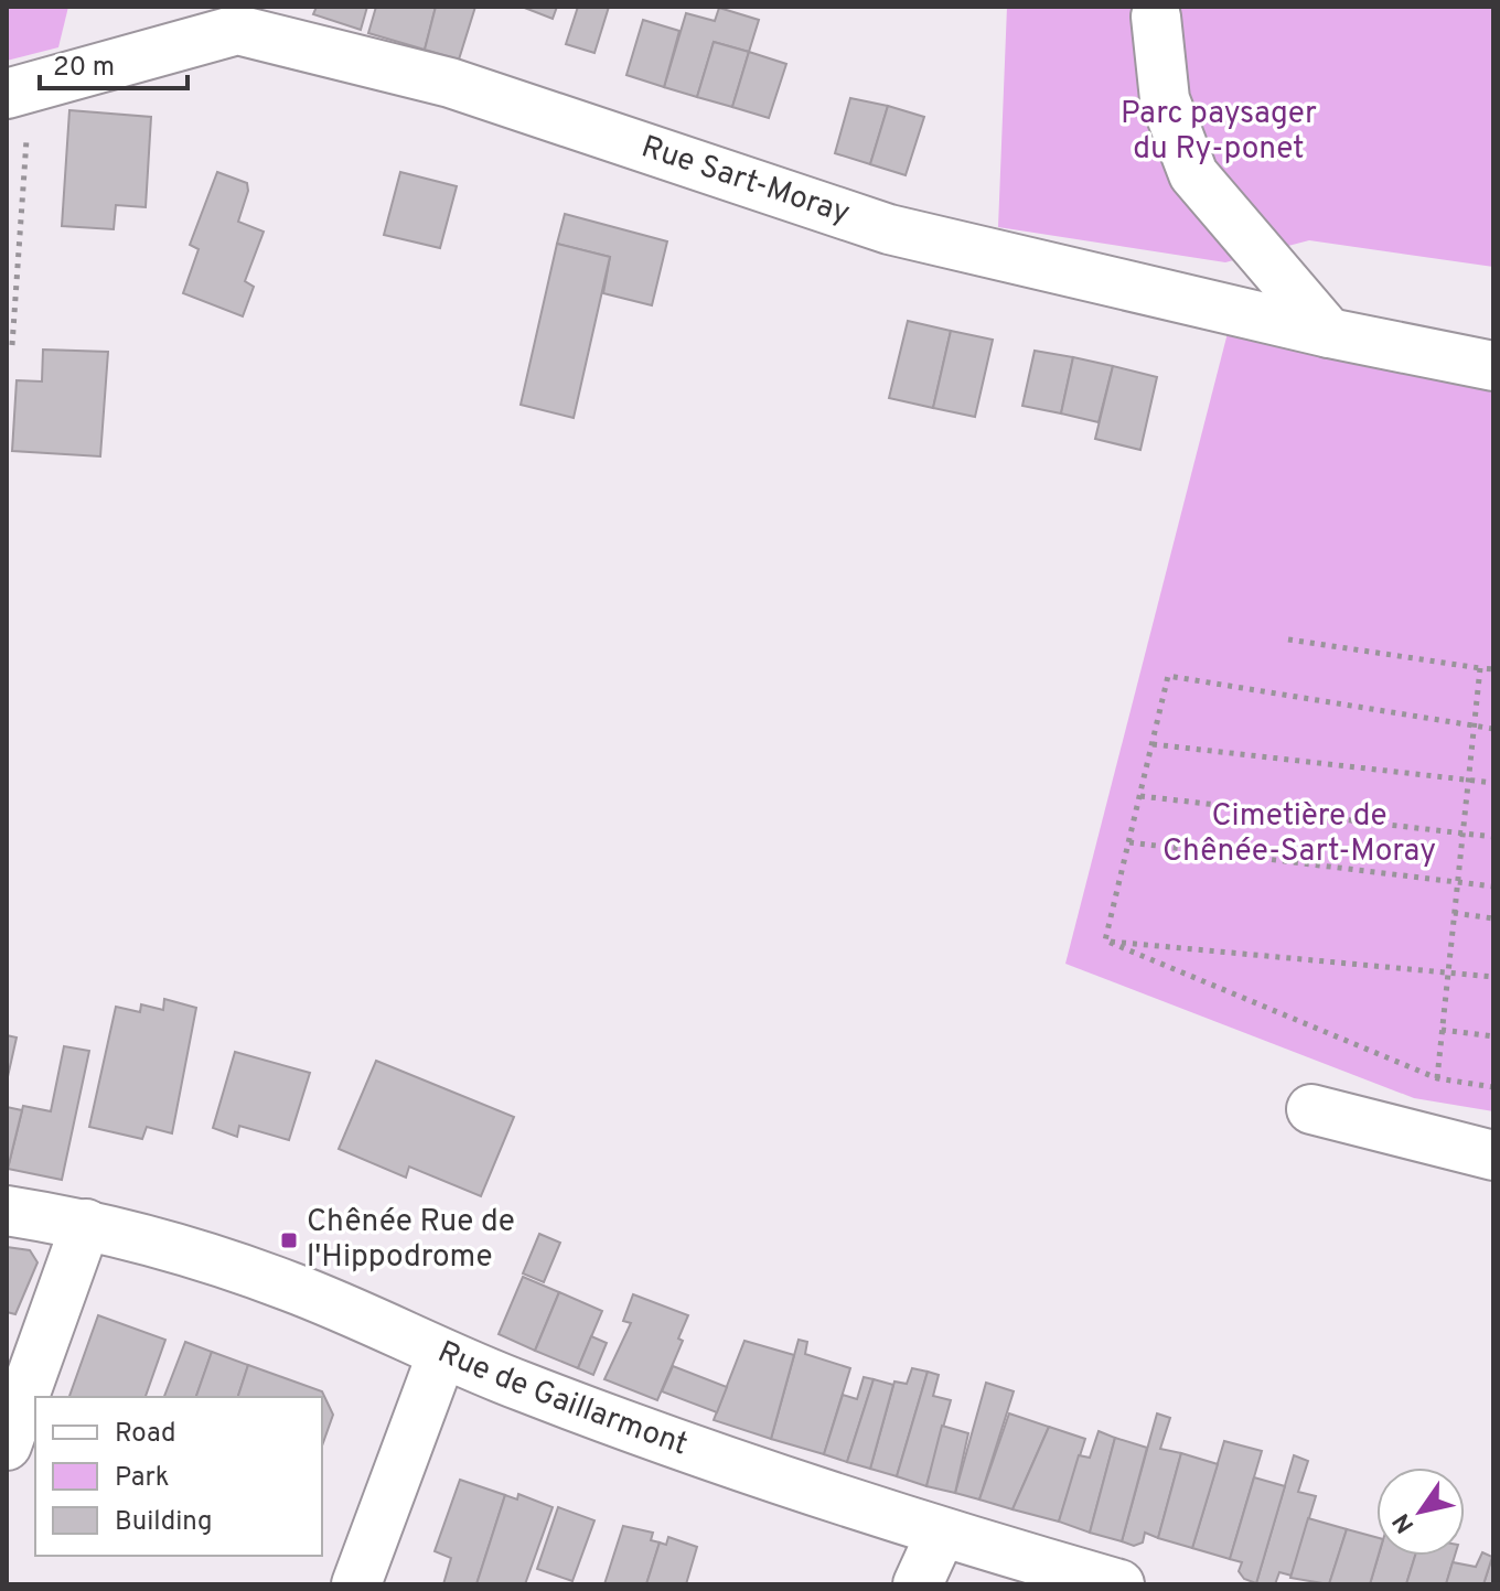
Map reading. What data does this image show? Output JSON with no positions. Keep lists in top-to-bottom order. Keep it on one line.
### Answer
{"streets":{"street":["Rue Sart-Moray","Rue de Gaillarmont"]},"parks":["Parc paysager du Ry-ponet","Cimetière de Chênée-Sart-Moray"],"places":{"transit":["Chênée Rue de l'Hippodrome"]},"legend":["Road","Park","Building"],"scale_bar":"20 m","north":"bottom left"}
